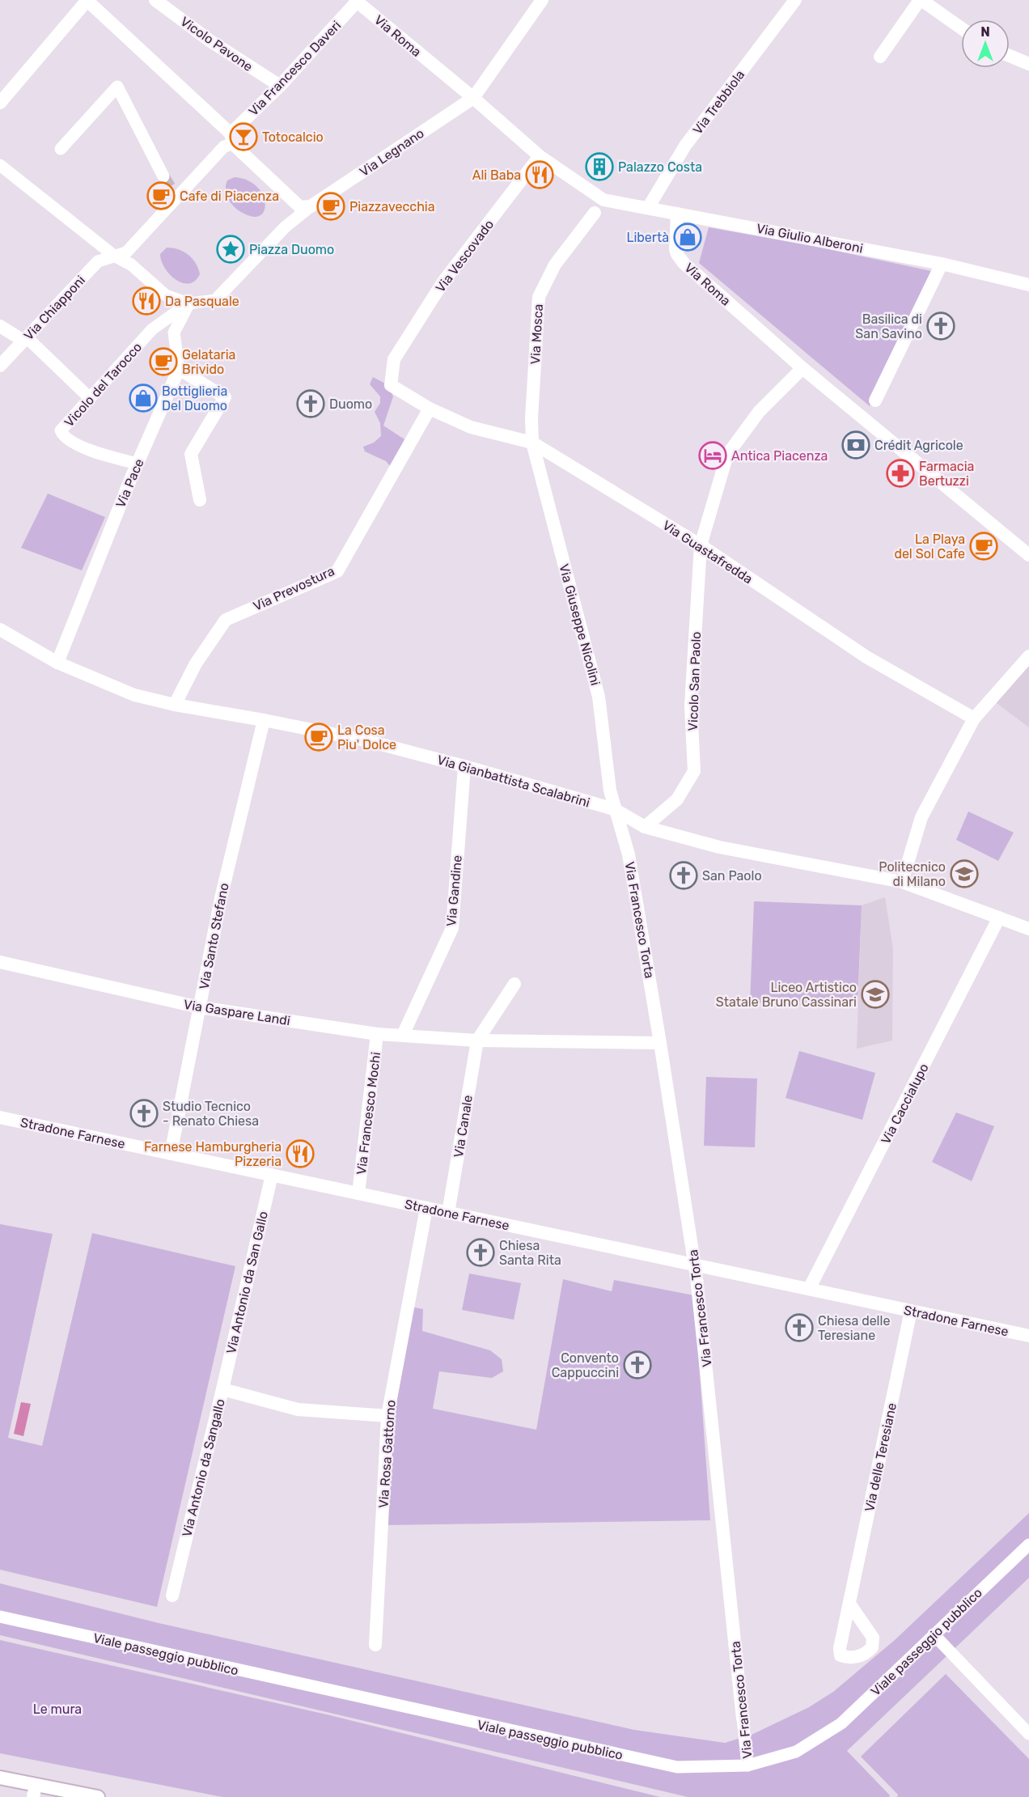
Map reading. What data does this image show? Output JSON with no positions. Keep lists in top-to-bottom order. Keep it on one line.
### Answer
{"streets":{"street":["Via Roma","Vicolo Pavone","Via Francesco Daveri","Via Trebbiola","Via Legnano","Via Giulio Alberoni","Via Vescovado","Via Chiapponi","Via Mosca","Vicolo del Tarocco","Via Pace","Via Guastafredda","Via Prevostura","Via Giuseppe Nicolini","Vicolo San Paolo","Via Gianbattista Scalabrini","Via Gandine","Via Francesco Torta","Via Santo Stefano","Via Gaspare Landi","Via Caccialupo","Via Francesco Mochi","Via Canale","Stradone Farnese","Via Antonio da San Gallo","Via Rosa Gattorno","Via delle Teresiane","Via Antonio da Sangallo","Viale passeggio pubblico"]},"crossings":[["Via Roma","Via Francesco Daveri"],["Via Roma","Via Trebbiola"],["Via Roma","Via Legnano"],["Via Roma","Via Giulio Alberoni"],["Via Roma","Via Vescovado"],["Via Roma","Vicolo San Paolo"],["Vicolo Pavone","Via Francesco Daveri"],["Via Vescovado","Via Guastafredda"],["Via Mosca","Via Guastafredda"],["Via Mosca","Via Giuseppe Nicolini"],["Vicolo del Tarocco","Via Pace"],["Via Pace","Via Gianbattista Scalabrini"],["Via Guastafredda","Via Prevostura"],["Via Guastafredda","Via Giuseppe Nicolini"],["Via Guastafredda","Vicolo San Paolo"],["Via Prevostura","Via Gianbattista Scalabrini"],["Via Giuseppe Nicolini","Via Gianbattista Scalabrini"],["Via Giuseppe Nicolini","Via Francesco Torta"],["Vicolo San Paolo","Via Gianbattista Scalabrini"],["Via Gianbattista Scalabrini","Via Gandine"],["Via Gianbattista Scalabrini","Via Santo Stefano"],["Via Gianbattista Scalabrini","Via Caccialupo"],["Via Gandine","Via Gaspare Landi"],["Via Francesco Torta","Via Gaspare Landi"],["Via Francesco Torta","Stradone Farnese"],["Via Francesco Torta","Viale passeggio pubblico"],["Via Santo Stefano","Via Gaspare Landi"],["Via Santo Stefano","Stradone Farnese"],["Via Gaspare Landi","Via Francesco Mochi"],["Via Gaspare Landi","Via Canale"],["Via Caccialupo","Stradone Farnese"],["Via Francesco Mochi","Stradone Farnese"],["Via Canale","Stradone Farnese"],["Stradone Farnese","Via Antonio da San Gallo"],["Stradone Farnese","Via Rosa Gattorno"],["Stradone Farnese","Via delle Teresiane"],["Via Antonio da San Gallo","Via Antonio da Sangallo"],["Via Rosa Gattorno","Via Antonio da Sangallo"]],"parks":["Le mura"],"places":{"bar":["Totocalcio"],"building":["Palazzo Costa"],"restaurant":["Ali Baba","Da Pasquale","Farnese Hamburgheria Pizzeria"],"cafe":["Cafe di Piacenza","Piazzavecchia","Gelataria Brivido","La Playa del Sol Cafe","La Cosa Piu' Dolce"],"shop":["Libertà","Bottiglieria Del Duomo"],"place":["Piazza Duomo"],"church":["Basilica di San Savino","Duomo","San Paolo","Studio Tecnico - Renato Chiesa","Chiesa Santa Rita","Chiesa delle Teresiane","Convento Cappuccini"],"bank":["Crédit Agricole"],"hotel":["Antica Piacenza"],"pharmacy":["Farmacia Bertuzzi"],"school or university":["Politecnico di Milano","Liceo Artistico Statale Bruno Cassinari"]},"north":"top"}
